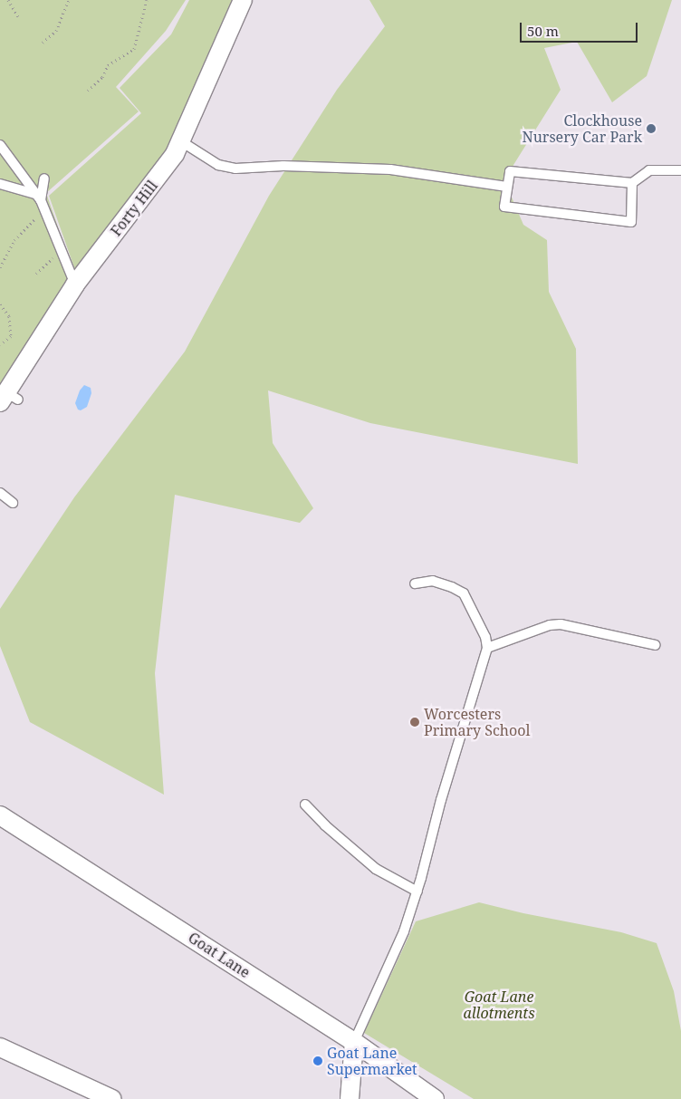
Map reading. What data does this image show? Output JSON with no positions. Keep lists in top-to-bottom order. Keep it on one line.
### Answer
{"streets":{"street":["Forty Hill","Goat Lane"]},"parks":["Goat Lane allotments"],"places":["Clockhouse Nursery Car Park","Worcesters Primary School","Goat Lane Supermarket"],"scale_bar":"50 m"}
